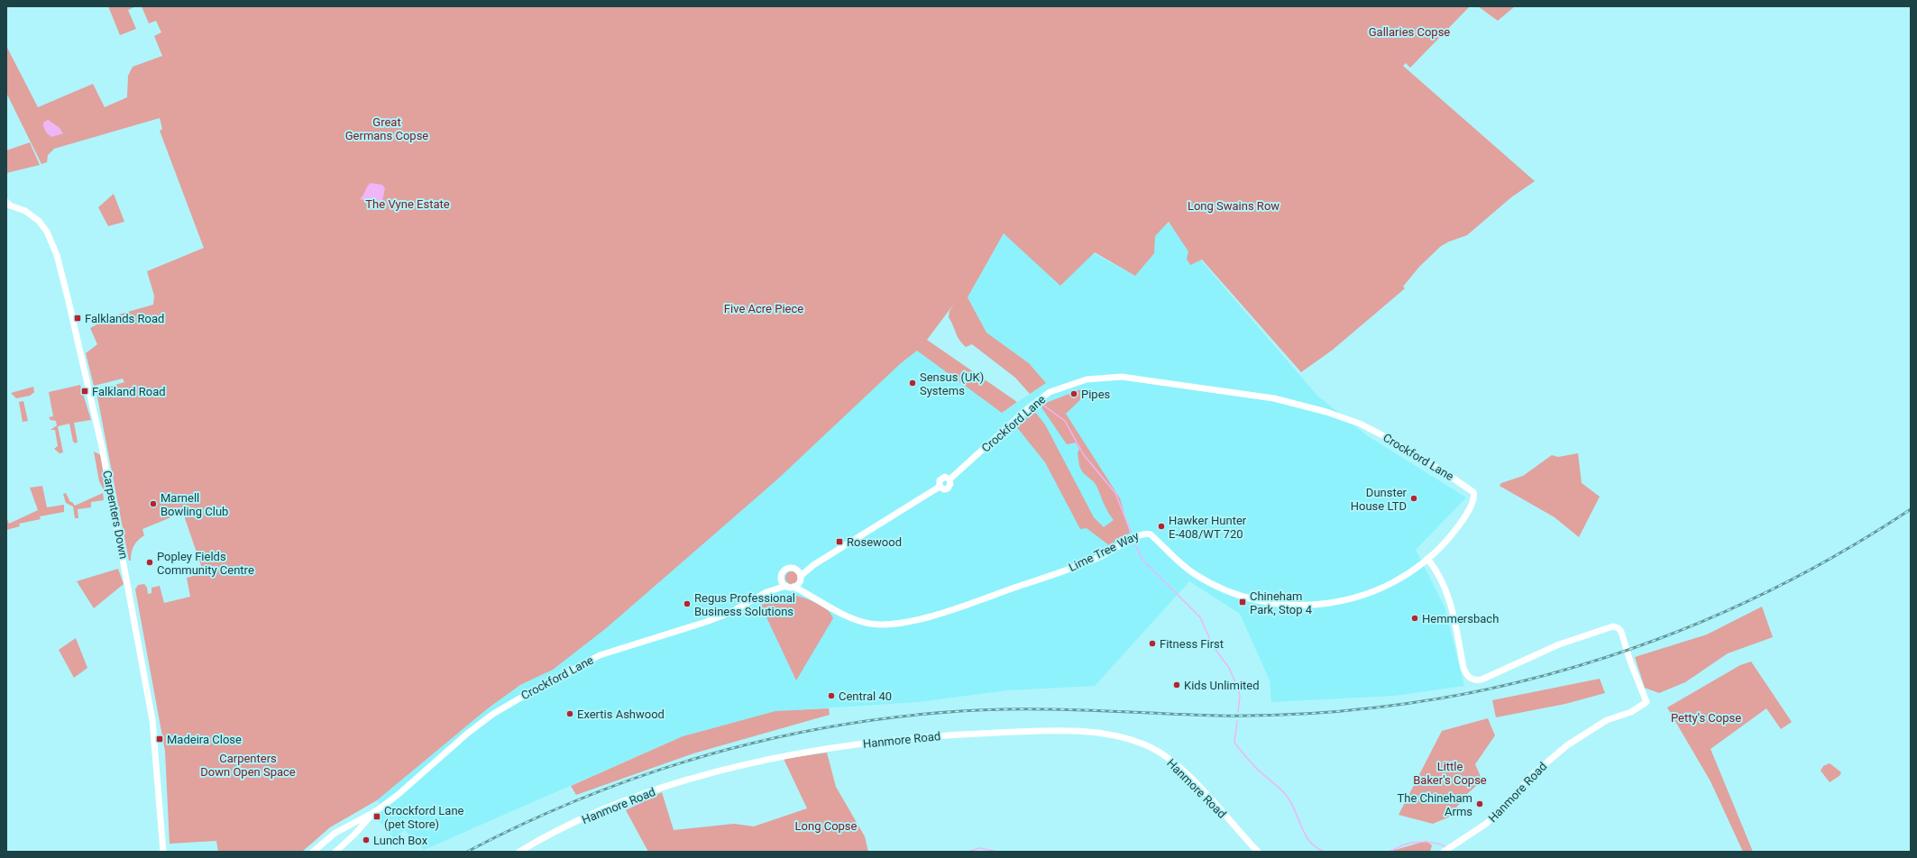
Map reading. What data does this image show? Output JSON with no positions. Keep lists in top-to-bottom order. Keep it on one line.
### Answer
{"streets":{"street":["Crockford Lane","Carpenters Down","Lime Tree Way","Hanmore Road"]},"crossings":[["Crockford Lane","Lime Tree Way"],["Crockford Lane","Hanmore Road"],["Lime Tree Way","Hanmore Road"]],"parks":["Gallaries Copse","Great Germans Copse","The Vyne Estate","Long Swains Row","Five Acre Piece","Petty's Copse","Carpenters Down Open Space","Little Baker's Copse","Long Copse"],"places":{"transit":["Falklands Road","Falkland Road","Rosewood","Chineham Park, Stop 4","Madeira Close","Crockford Lane (pet Store)"],"other":["Sensus (UK) Systems","Pipes","Dunster House LTD","Marnell Bowling Club","Hawker Hunter E-408/WT 720","Popley Fields Community Centre","Regus Professional Business Solutions","Hemmersbach","Fitness First","Kids Unlimited","Central 40","Exertis Ashwood","The Chineham Arms","Lunch Box"]}}
